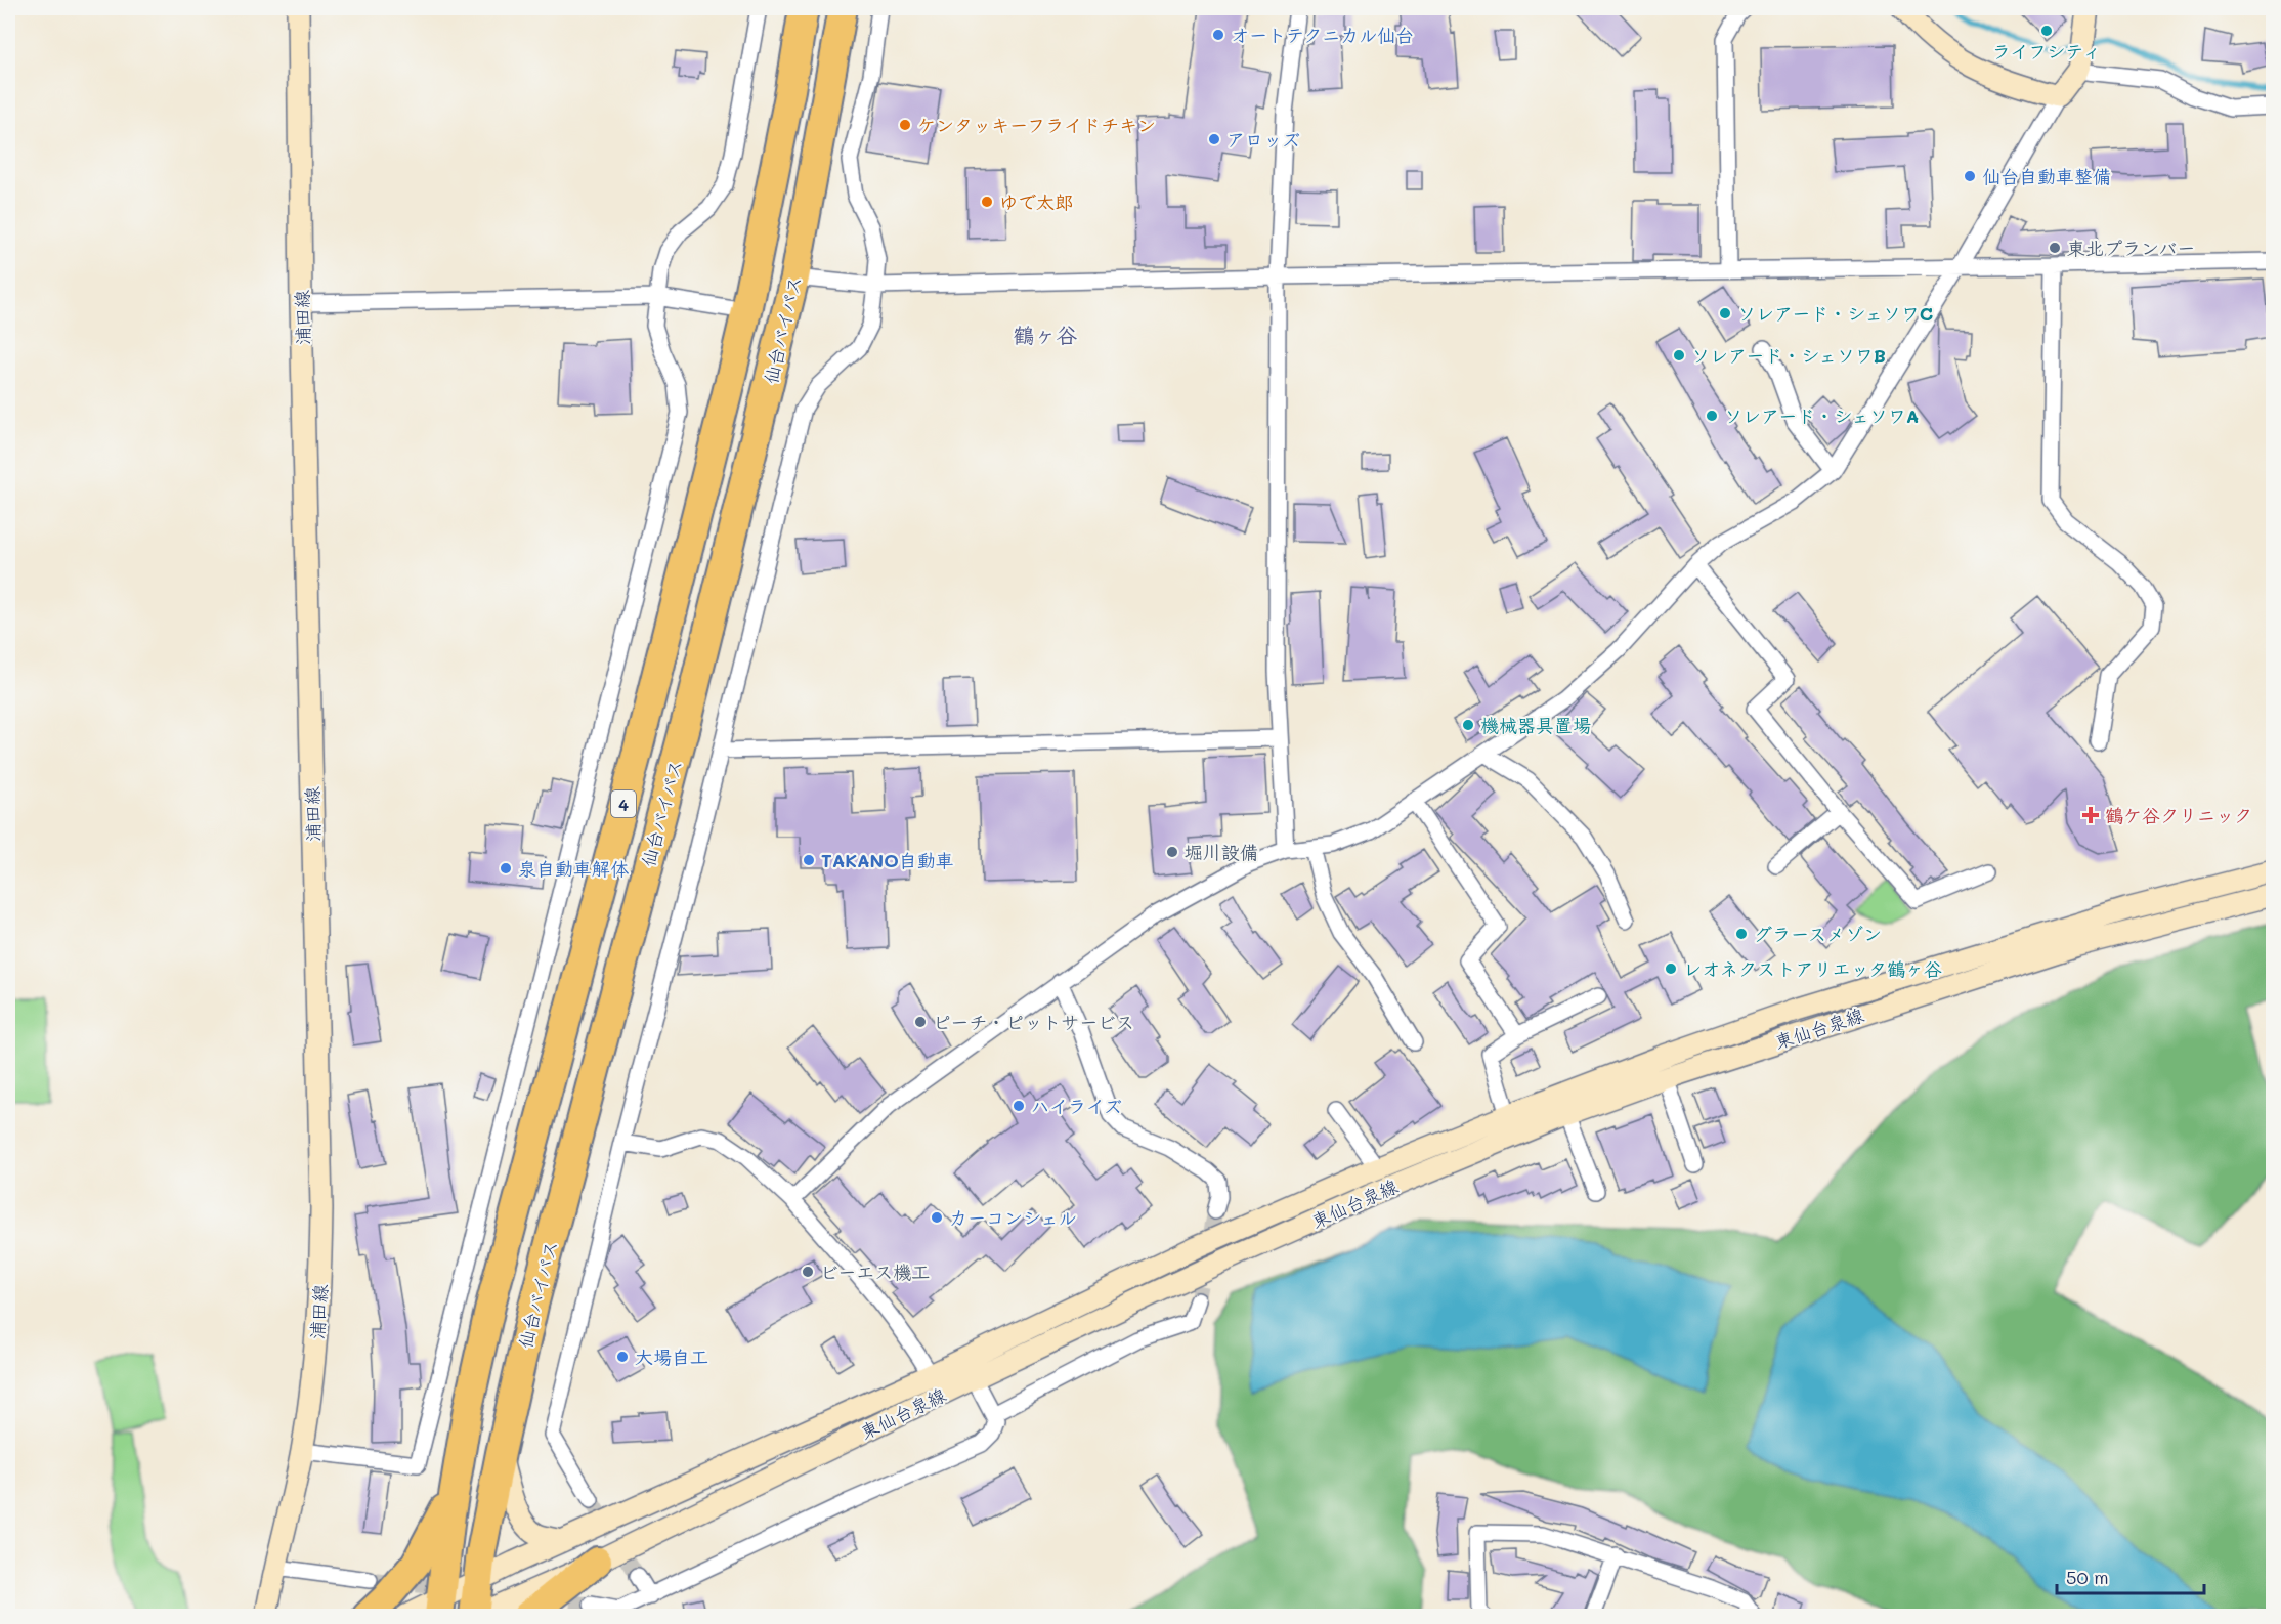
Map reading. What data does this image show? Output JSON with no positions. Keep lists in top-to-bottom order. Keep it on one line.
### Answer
{"streets":{"highway":["仙台バイパス","4"],"street":["浦田線","東仙台泉線"]},"crossings":[["仙台バイパス","東仙台泉線"]],"districts":["鶴ヶ谷"],"places":{"other":["ライフシティ","オートテクニカル仙台","ケンタッキーフライドチキン","アロッズ","仙台自動車整備","ゆで太郎","東北プランバー","ソレアード・シェソワC","ソレアード・シェソワB","ソレアード・シェソワA","機械器具置場","堀川設備","TAKANO自動車","泉自動車解体","グラースメゾン","レオネクストアリエッタ鶴ヶ谷","ピーチ・ピットサービス","ハイライズ","カーコンシェル","ビーエス機工","大場自工"],"health":["鶴ケ谷クリニック"]},"scale_bar":"50 m"}
